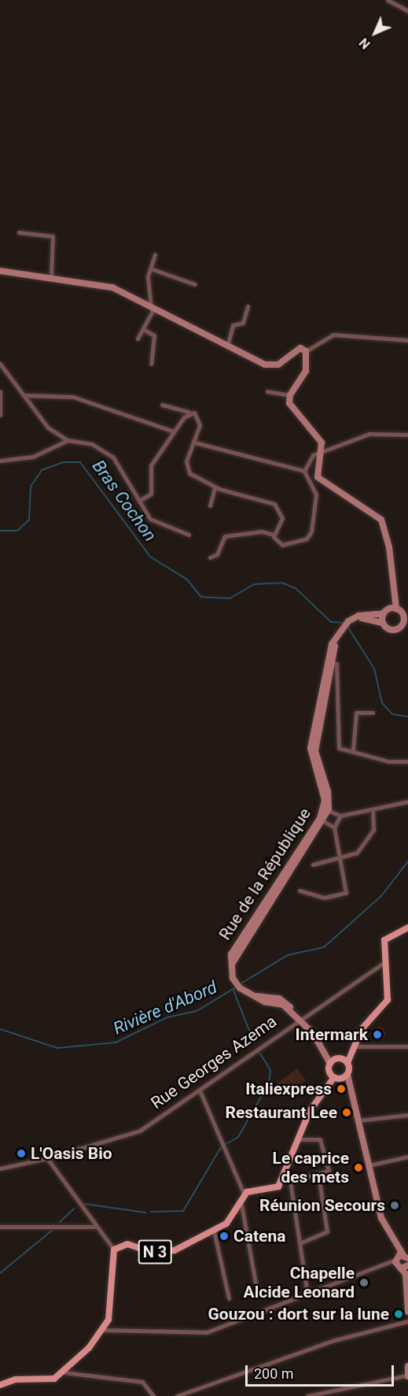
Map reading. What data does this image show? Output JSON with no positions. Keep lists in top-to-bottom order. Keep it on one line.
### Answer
{"streets":{"main road":["N 3"],"street":["Rue de la République","Rue Georges Azema"]},"crossings":[["Rue de la République","Rue Georges Azema"]],"water":["Bras Cochon","Rivière d'Abord"],"places":["Intermark","Italiexpress","Restaurant Lee","L'Oasis Bio","Le caprice des mets","Réunion Secours","Catena","Chapelle Alcide Leonard","Gouzou : dort sur la lune"],"scale_bar":"200 m","north":"bottom left"}
